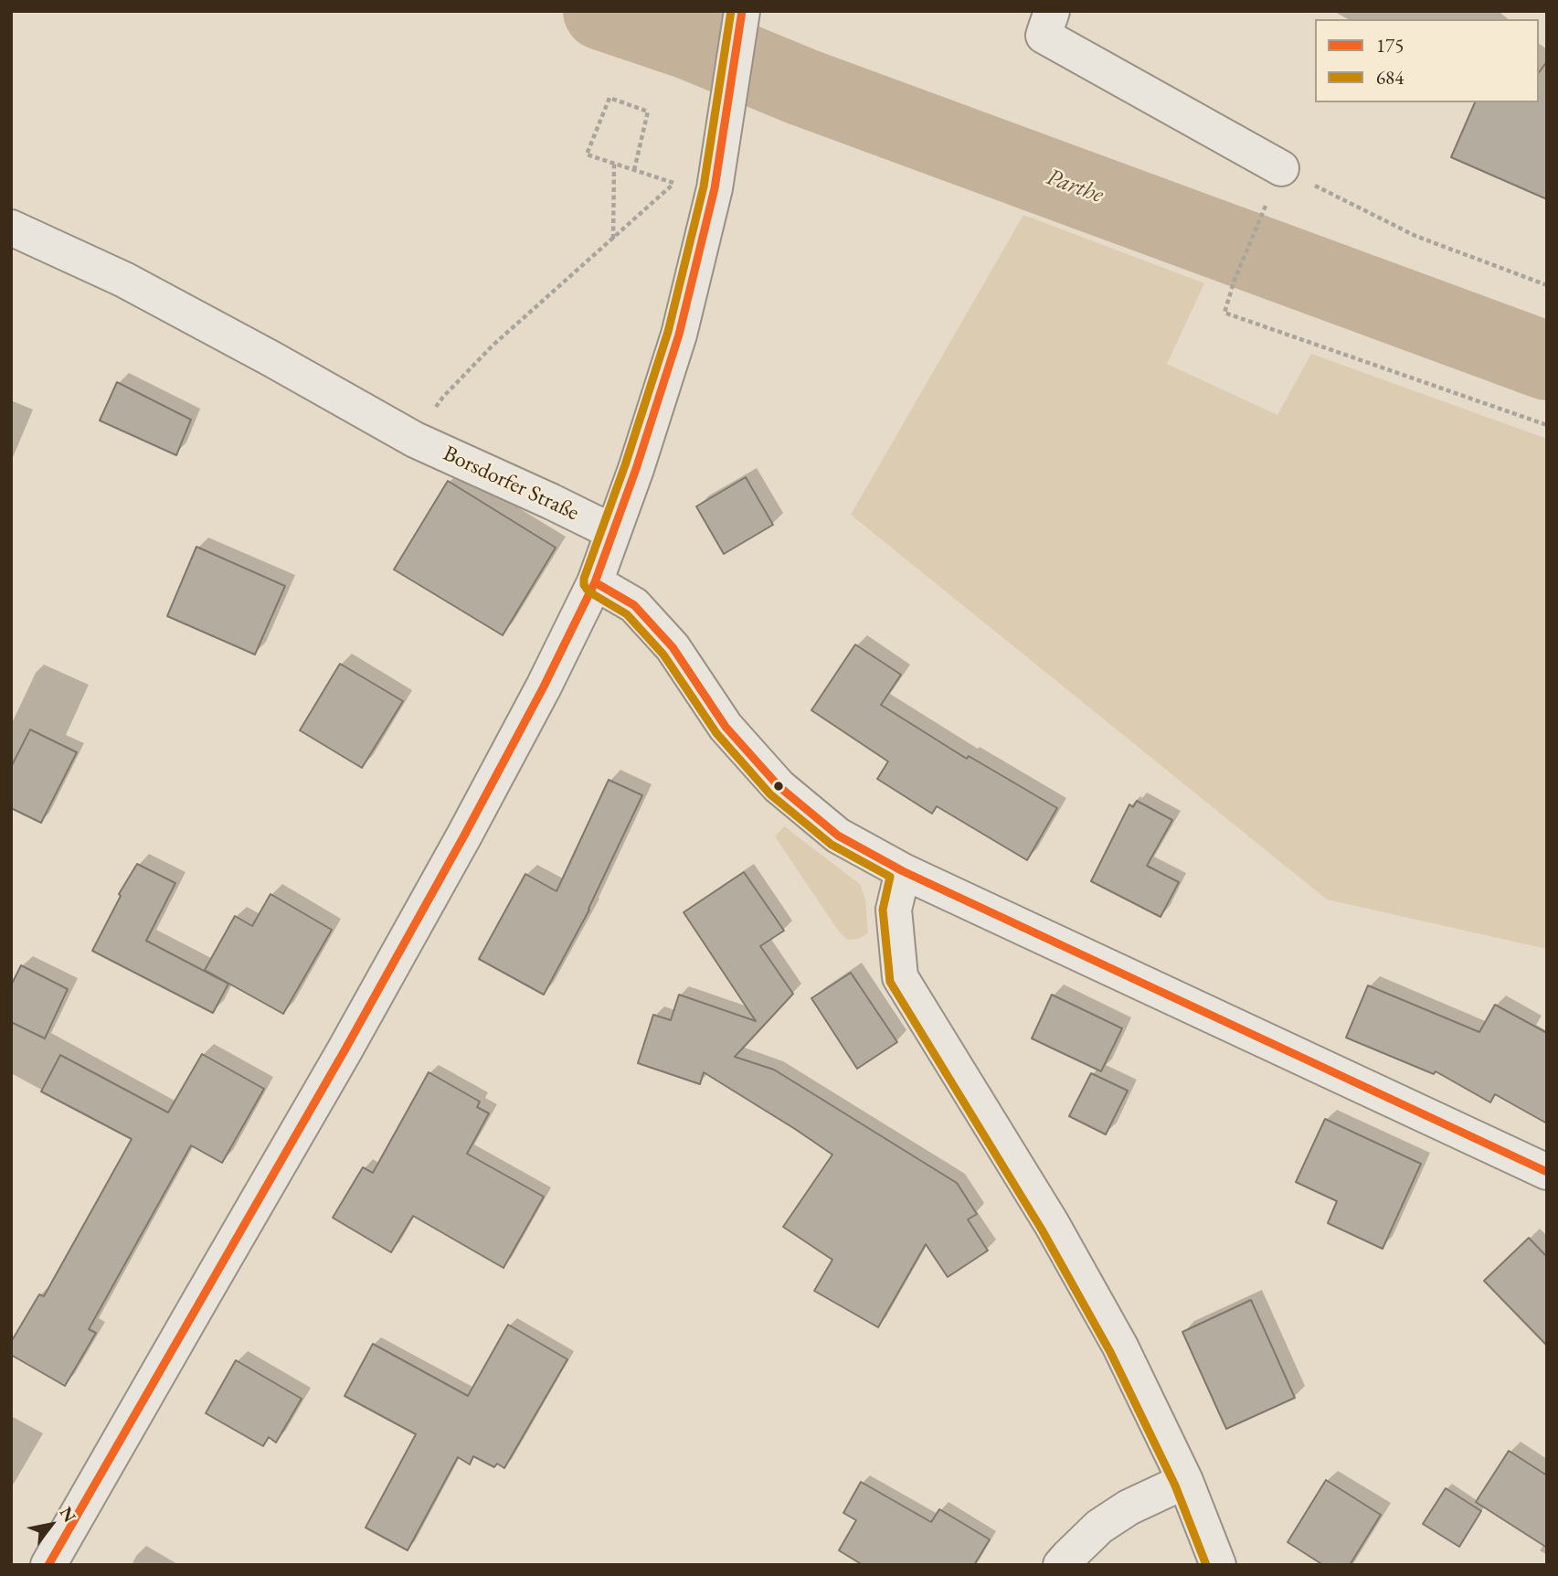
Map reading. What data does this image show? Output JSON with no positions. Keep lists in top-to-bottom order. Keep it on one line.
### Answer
{"streets":{"street":["Borsdorfer Straße"]},"water":["Parthe"],"lines":["transit line 175","transit line 684"],"legend":["175","684"],"north":"top right"}
